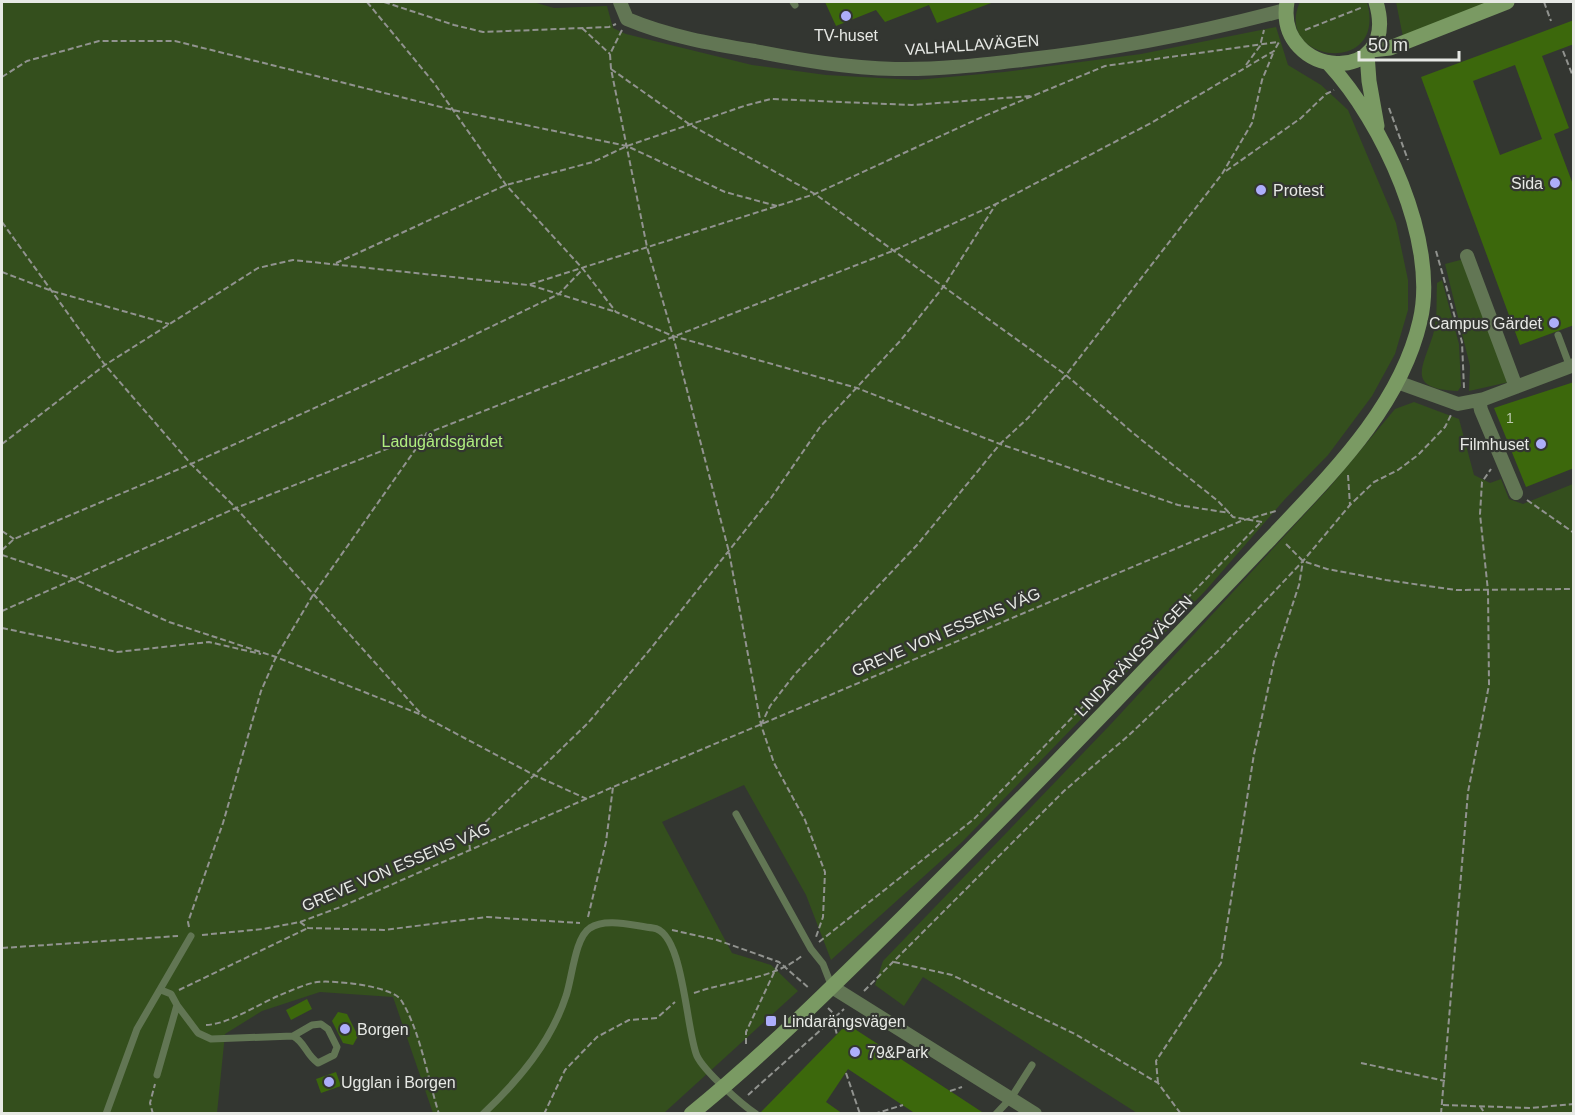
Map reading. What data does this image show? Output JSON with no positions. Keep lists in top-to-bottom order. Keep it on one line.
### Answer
{"streets":{"street":["VALHALLAVÄGEN","LINDARÄNGSVÄGEN"],"path":["GREVE VON ESSENS VÄG"]},"crossings":[["VALHALLAVÄGEN","LINDARÄNGSVÄGEN"],["GREVE VON ESSENS VÄG","LINDARÄNGSVÄGEN"]],"parks":["Ladugårdsgärdet"],"places":{"other":["TV-huset","Sida","Protest","Campus Gärdet","Filmhuset","Borgen","79&Park","Ugglan i Borgen"],"transit":["Lindarängsvägen"]},"house_numbers":["1"],"scale_bar":"50 m"}
